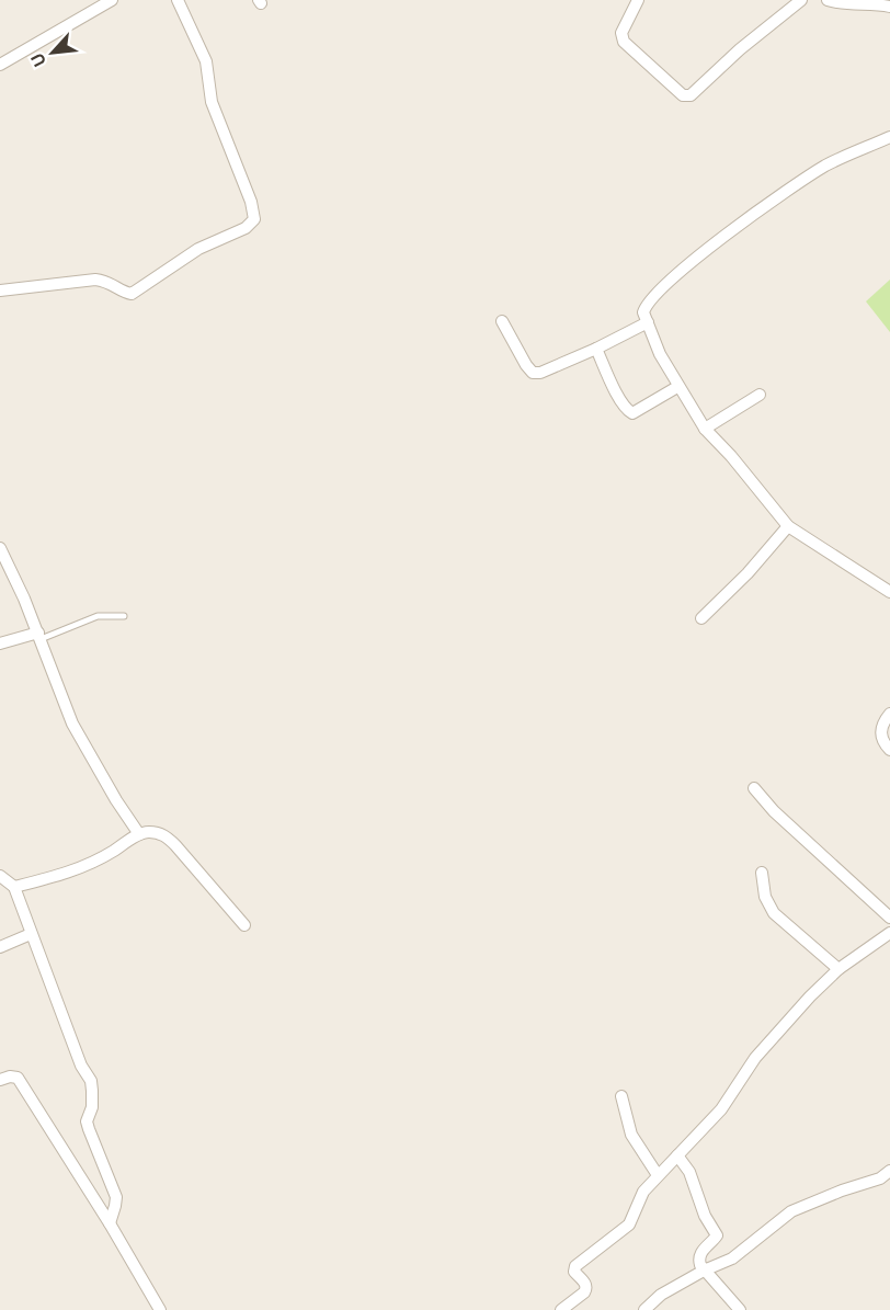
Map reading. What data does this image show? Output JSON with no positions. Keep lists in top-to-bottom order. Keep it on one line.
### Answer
{"north":"bottom left"}
